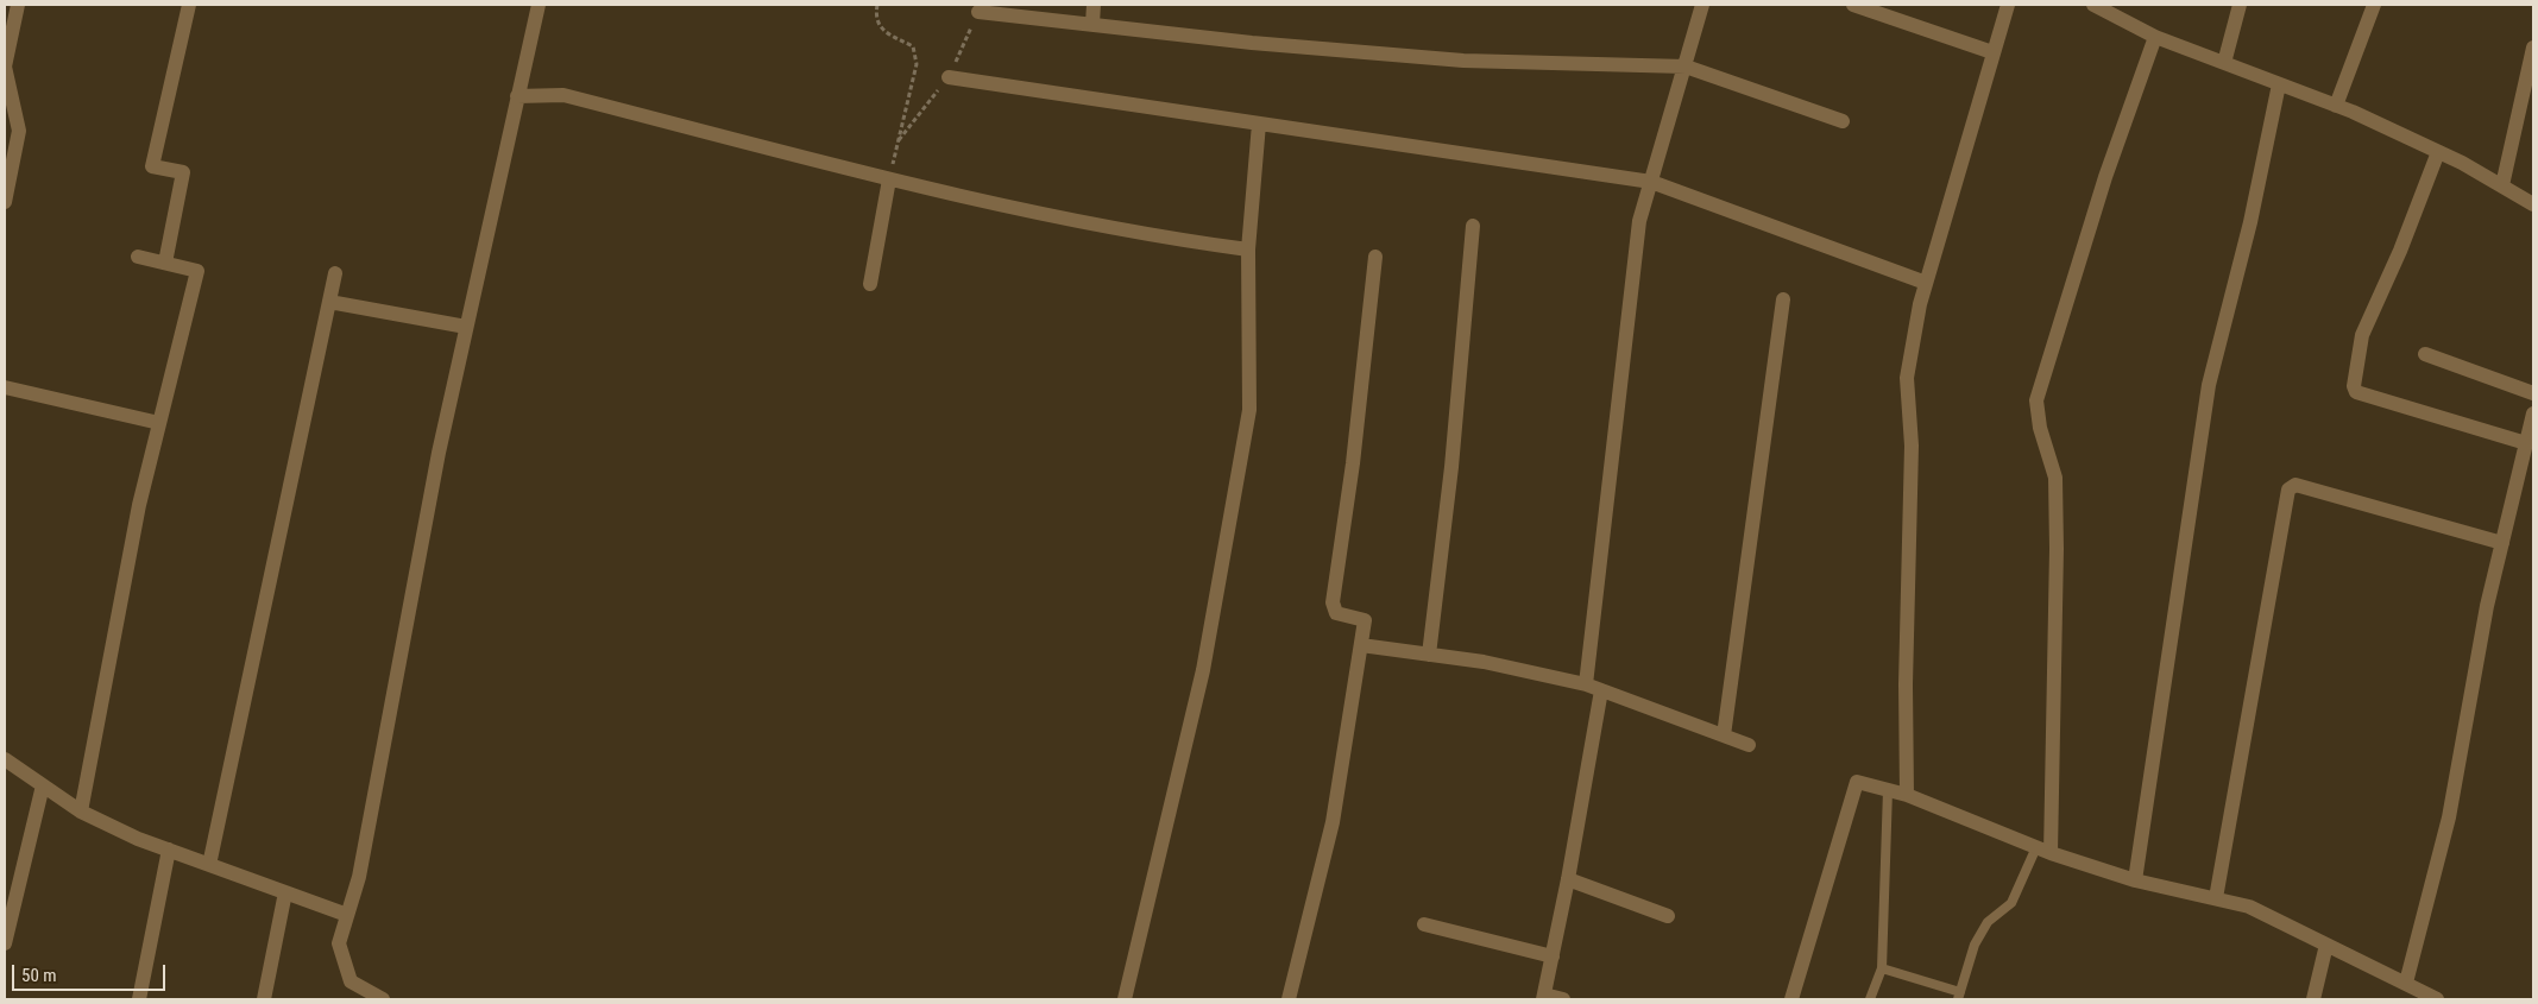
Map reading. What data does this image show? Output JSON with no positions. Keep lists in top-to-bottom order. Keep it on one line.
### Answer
{"scale_bar":"50 m"}
